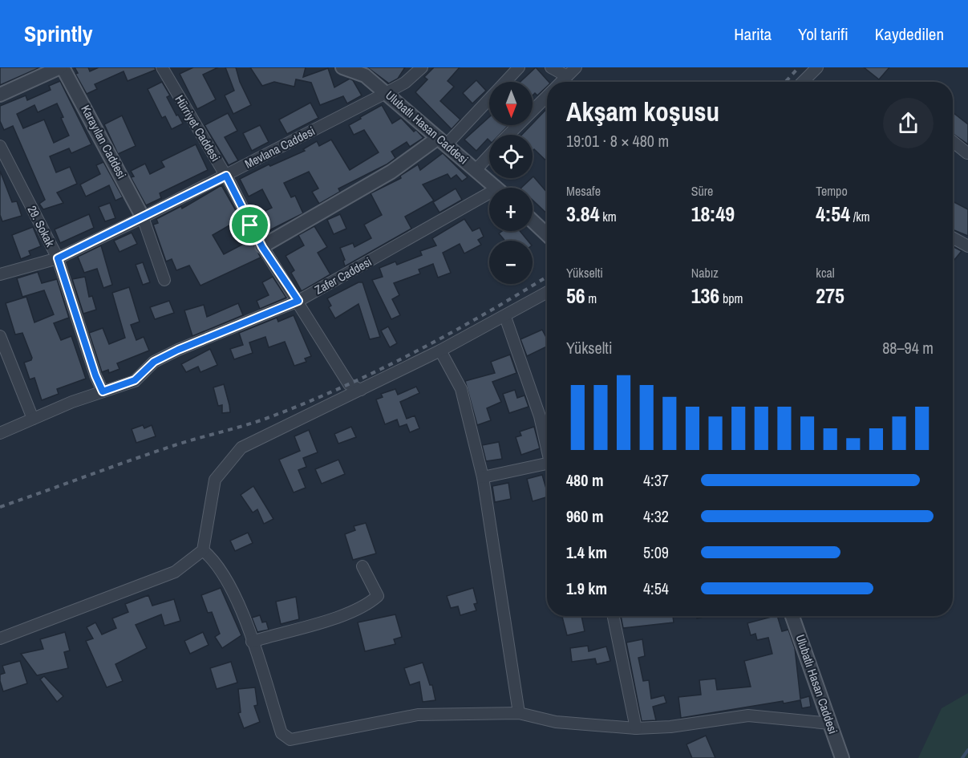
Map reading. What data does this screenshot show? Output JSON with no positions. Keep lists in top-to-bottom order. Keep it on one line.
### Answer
{"streets":{"street":["Ulubatlı Hasan Caddesi","Hürriyet Caddesi","Karayılan Caddesi","Mevlana Caddesi","29. Sokak","Zafer Caddesi"]},"crossings":[["Ulubatlı Hasan Caddesi","Mevlana Caddesi"],["Hürriyet Caddesi","Mevlana Caddesi"],["Hürriyet Caddesi","Zafer Caddesi"],["Karayılan Caddesi","Mevlana Caddesi"],["Mevlana Caddesi","29. Sokak"],["29. Sokak","Zafer Caddesi"]],"north":"bottom","page":{"header":"Sprintly","nav":["Harita","Yol tarifi","Kaydedilen"],"map_buttons":["+","−"],"heading":["Akşam koşusu","19:01 · 8 × 480 m"],"stats":[["Mesafe","3.84 km"],["Süre","18:49"],["Tempo","4:54 /km"],["Yükselti","56 m"],["Nabız","136 bpm"],["kcal","275"]],"chart":["Yükselti","88–94 m"],"list":[{"name":"480 m","note":"4:37"},{"name":"960 m","note":"4:32"},{"name":"1.4 km","note":"5:09"},{"name":"1.9 km","note":"4:54"}]}}
